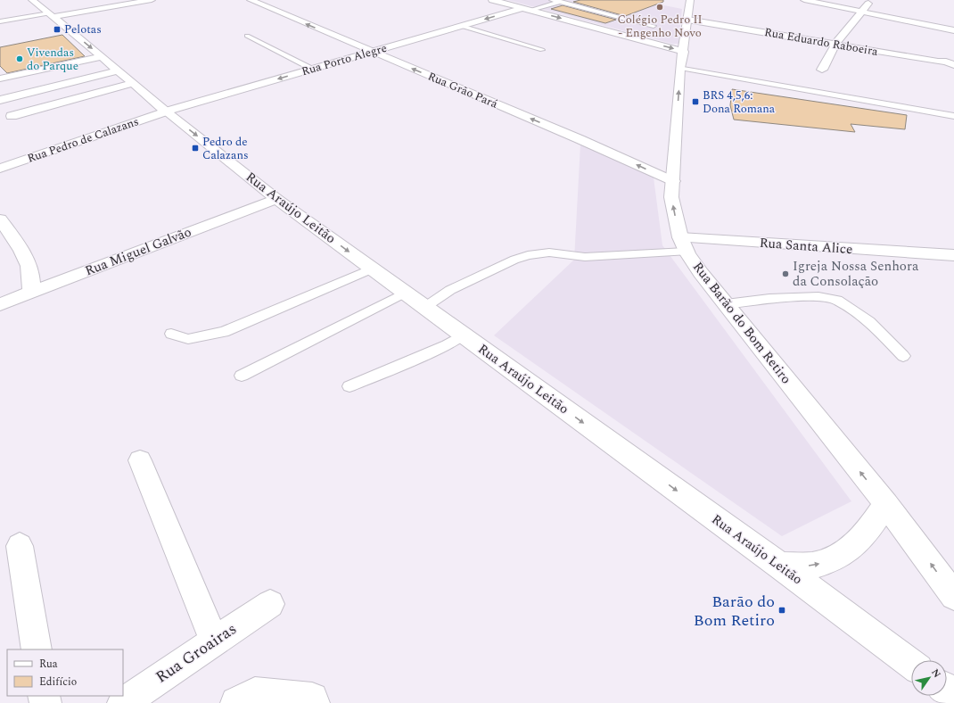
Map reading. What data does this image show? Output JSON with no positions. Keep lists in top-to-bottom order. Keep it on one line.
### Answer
{"streets":{"street":["Rua Eduardo Raboeira","Rua Porto Alegre","Rua Grão Pará","Rua Pedro de Calazans","Rua Araújo Leitão","Rua Santa Alice","Rua Miguel Galvão","Rua Barão do Bom Retiro","Rua Groairas"]},"crossings":[["Rua Eduardo Raboeira","Rua Barão do Bom Retiro"],["Rua Porto Alegre","Rua Grão Pará"],["Rua Porto Alegre","Rua Pedro de Calazans"],["Rua Porto Alegre","Rua Araújo Leitão"],["Rua Grão Pará","Rua Barão do Bom Retiro"],["Rua Pedro de Calazans","Rua Araújo Leitão"],["Rua Araújo Leitão","Rua Miguel Galvão"],["Rua Santa Alice","Rua Barão do Bom Retiro"]],"one_way":["Rua Porto Alegre","Rua Araújo Leitão","Rua Barão do Bom Retiro"],"places":{"other":["Colégio Pedro II - Engenho Novo","Vivendas do Parque","Igreja Nossa Senhora da Consolação"],"transit":["Pelotas","BRS 4,5,6: Dona Romana","Pedro de Calazans","Barão do Bom Retiro"]},"legend":["Rua","Edifício"],"north":"top right"}
